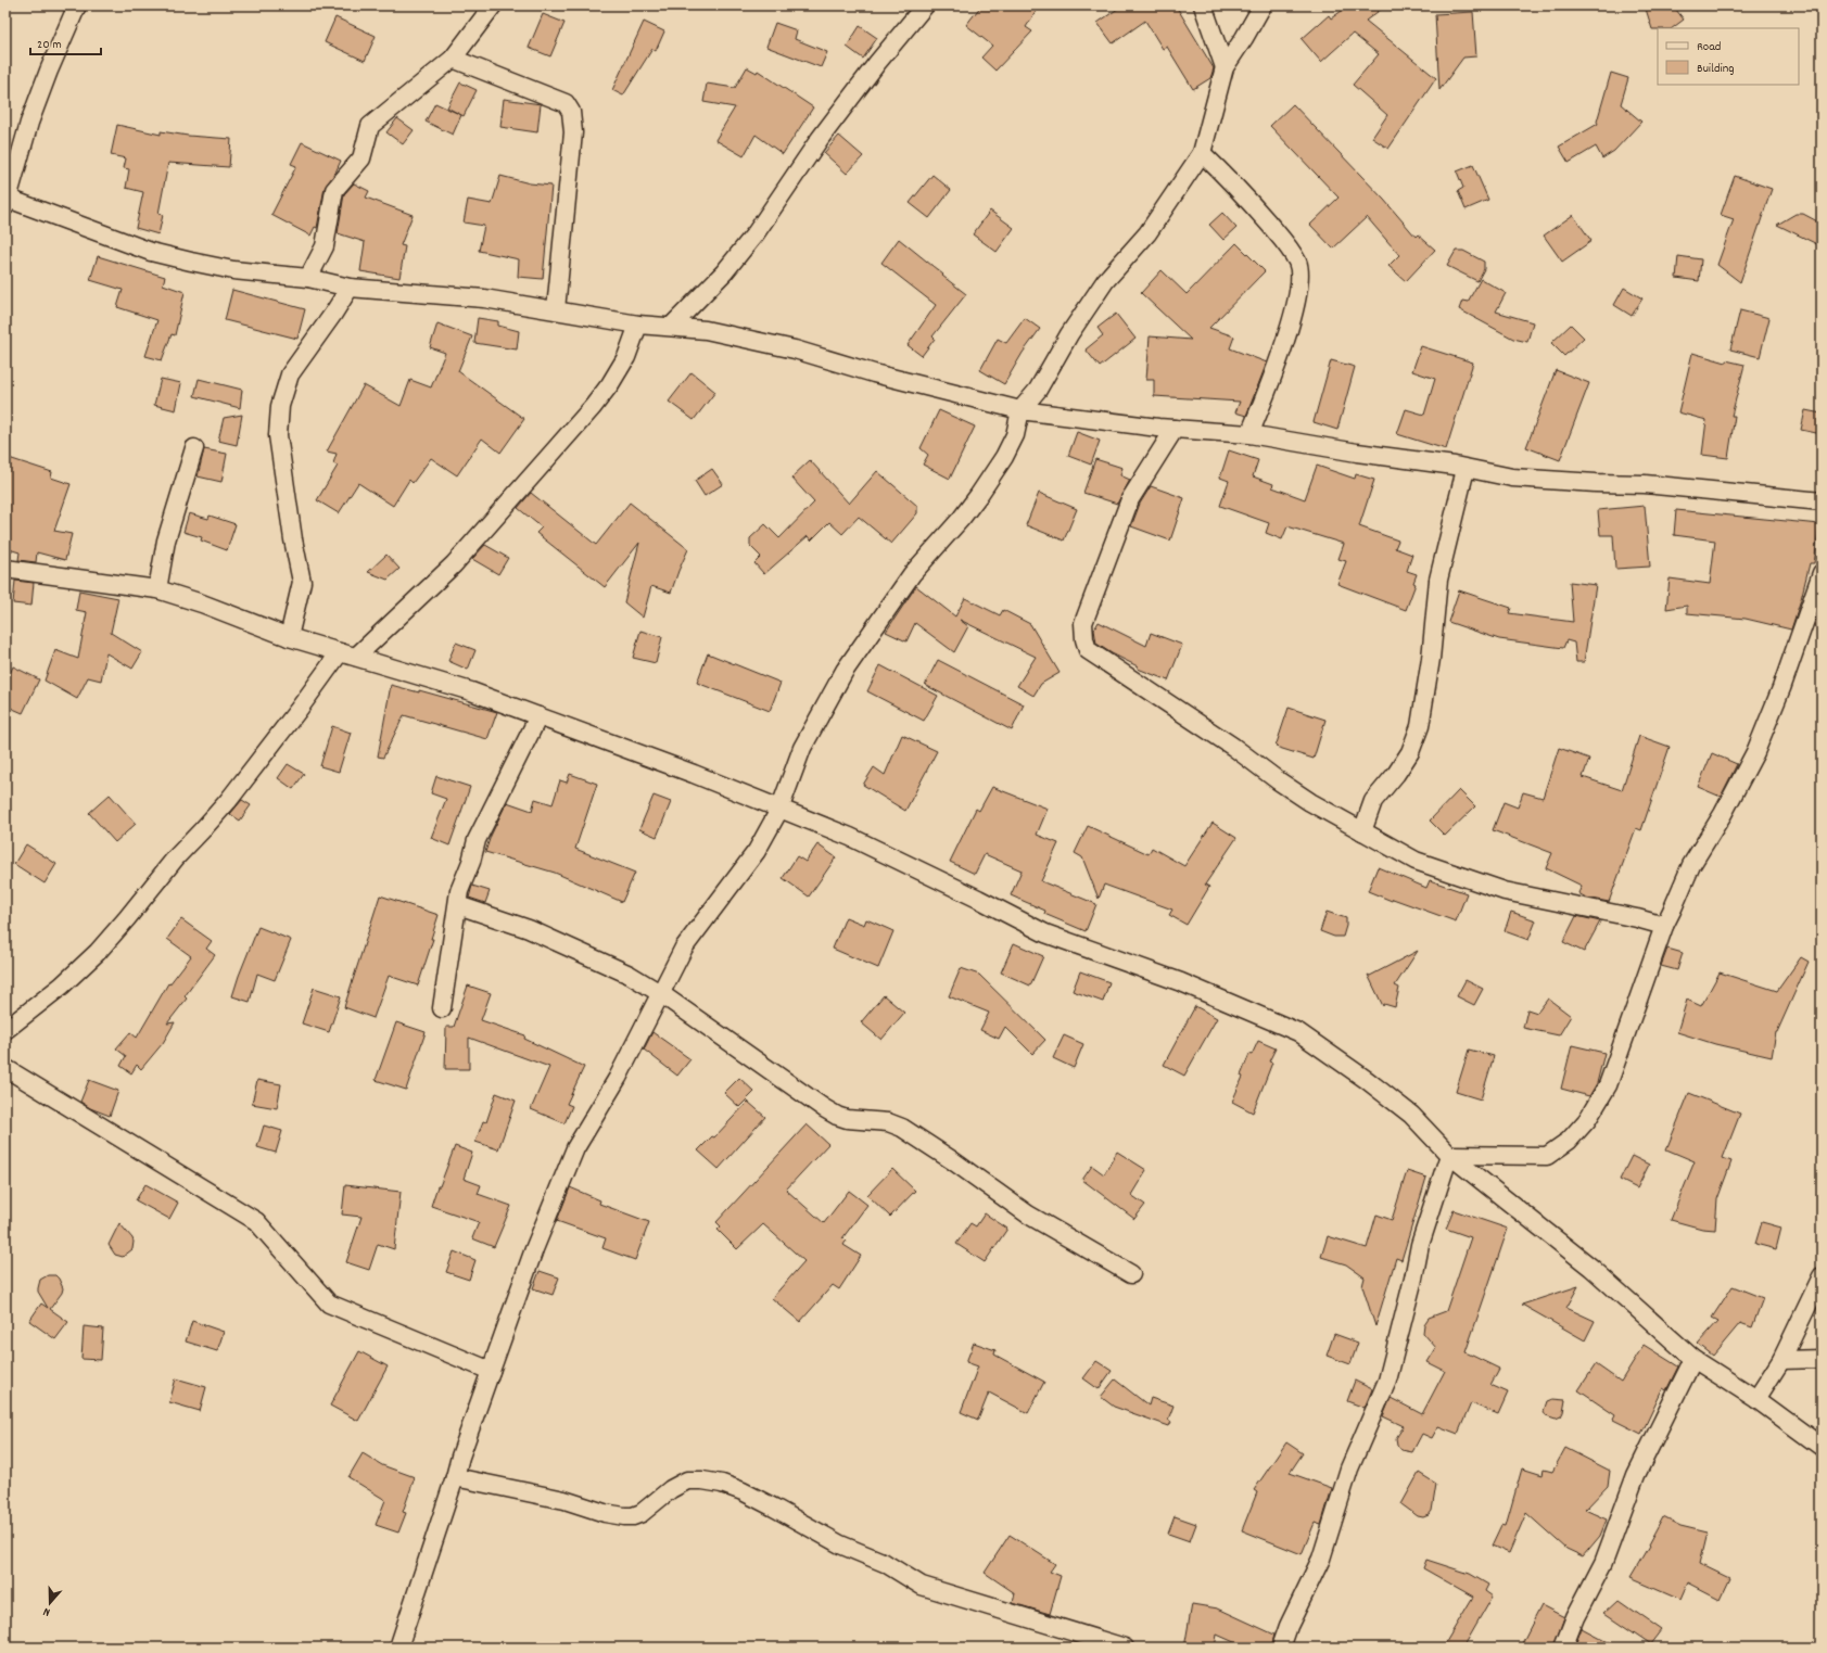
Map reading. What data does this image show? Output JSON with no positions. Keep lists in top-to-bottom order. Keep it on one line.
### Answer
{"legend":["Road","Building"],"scale_bar":"20 m","north":"bottom"}
